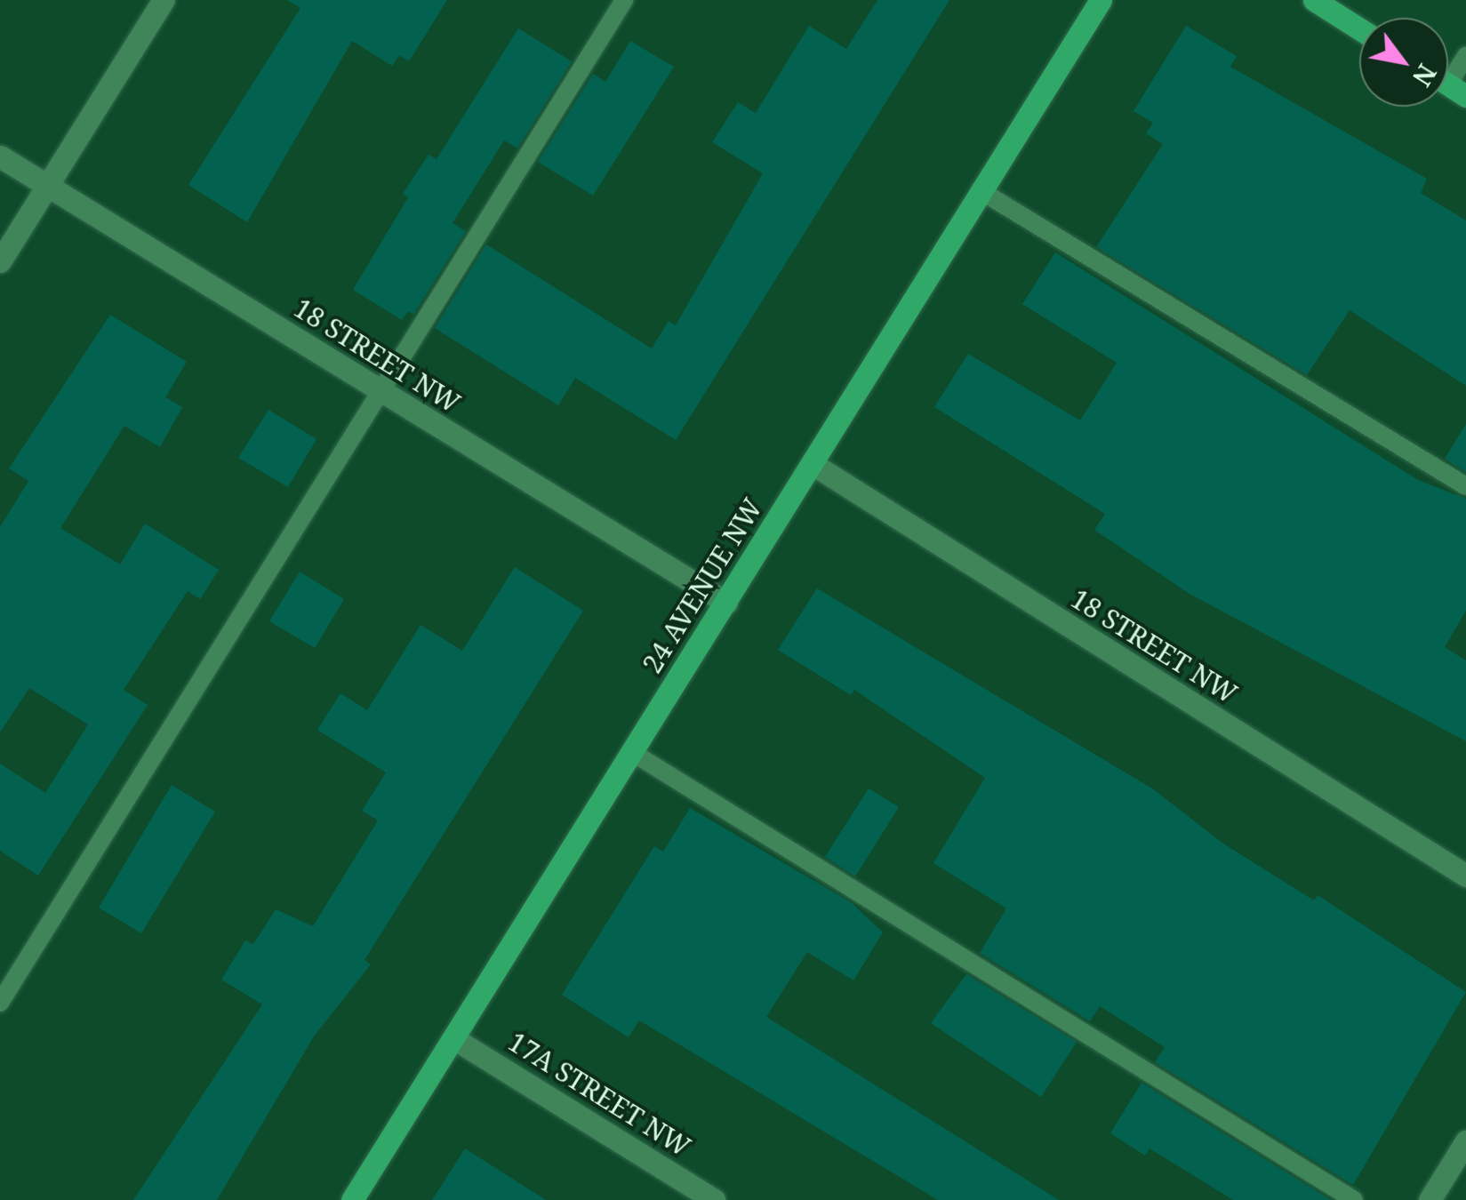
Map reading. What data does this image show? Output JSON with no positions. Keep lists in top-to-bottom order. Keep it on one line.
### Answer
{"streets":{"street":["18 STREET NW","24 AVENUE NW","17A STREET NW"]},"crossings":[["18 STREET NW","24 AVENUE NW"],["24 AVENUE NW","17A STREET NW"]],"north":"bottom right"}
